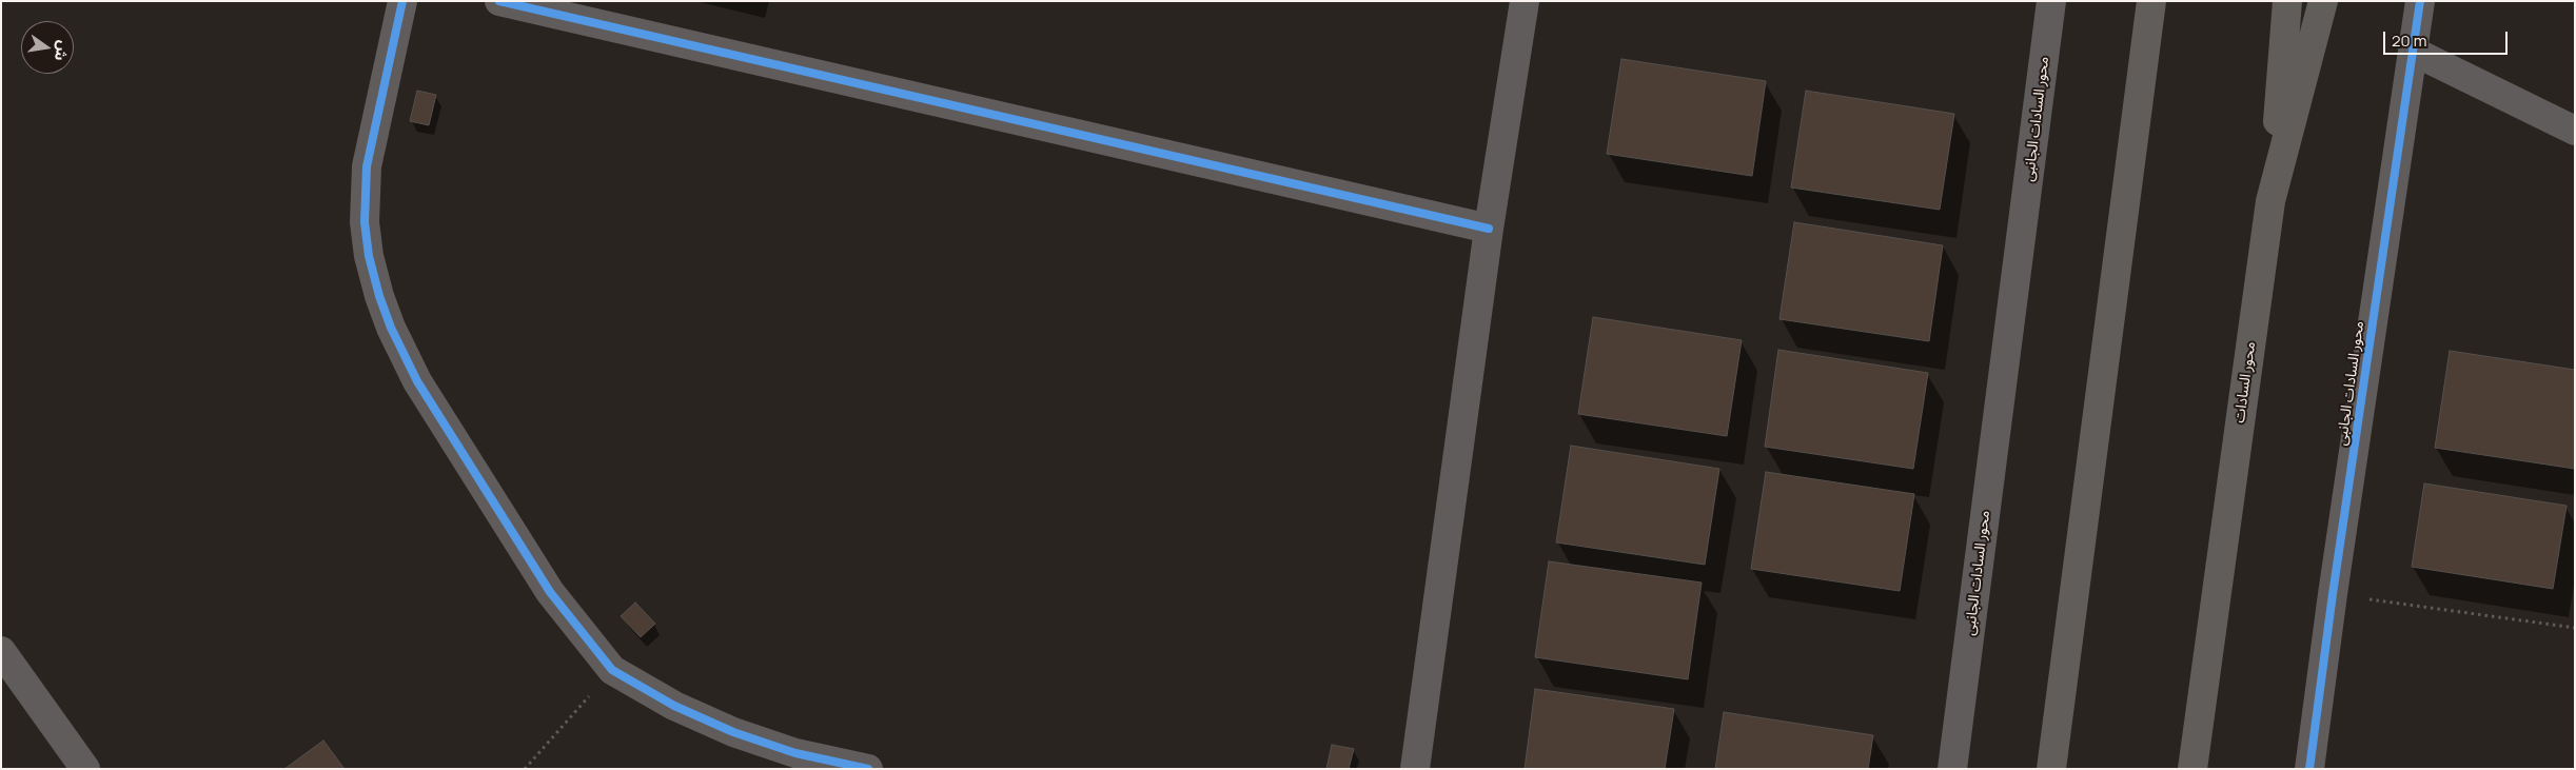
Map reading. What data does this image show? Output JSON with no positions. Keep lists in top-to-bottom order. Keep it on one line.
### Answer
{"streets":{"main road":["محور السادات"],"street":["محور السادات الجانبى"]},"scale_bar":"20 m","north":"right"}
